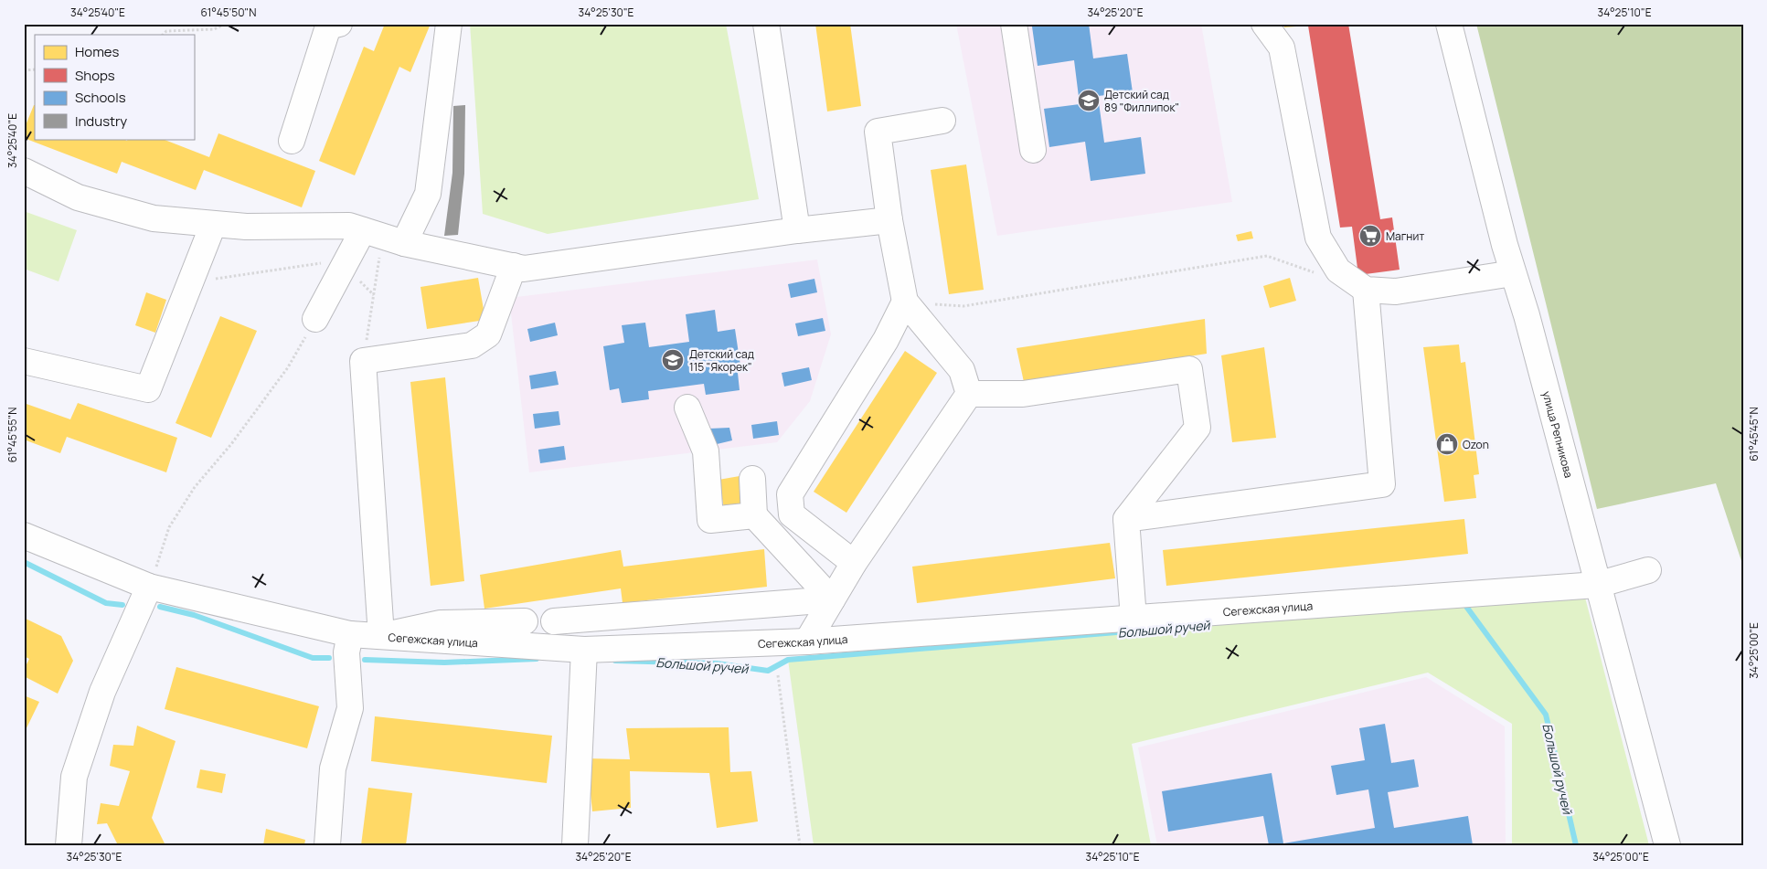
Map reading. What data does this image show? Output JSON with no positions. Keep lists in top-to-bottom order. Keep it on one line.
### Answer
{"streets":{"street":["улица Репникова","Сегежская улица"]},"crossings":[["улица Репникова","Сегежская улица"]],"water":["Большой ручей"],"places":{"school or university":["Детский сад 89 \"Филлипок\"","Детский сад 115 \"Якорек\""],"supermarket":["Магнит"],"shop":["Ozon"]},"legend":["Homes","Shops","Schools","Industry"],"coordinates":["34°25'40\"E","61°45'50\"N","34°25'30\"E","34°25'20\"E","34°25'10\"E","61°45'45\"N","61°45'55\"N","34°25'00\"E"]}
